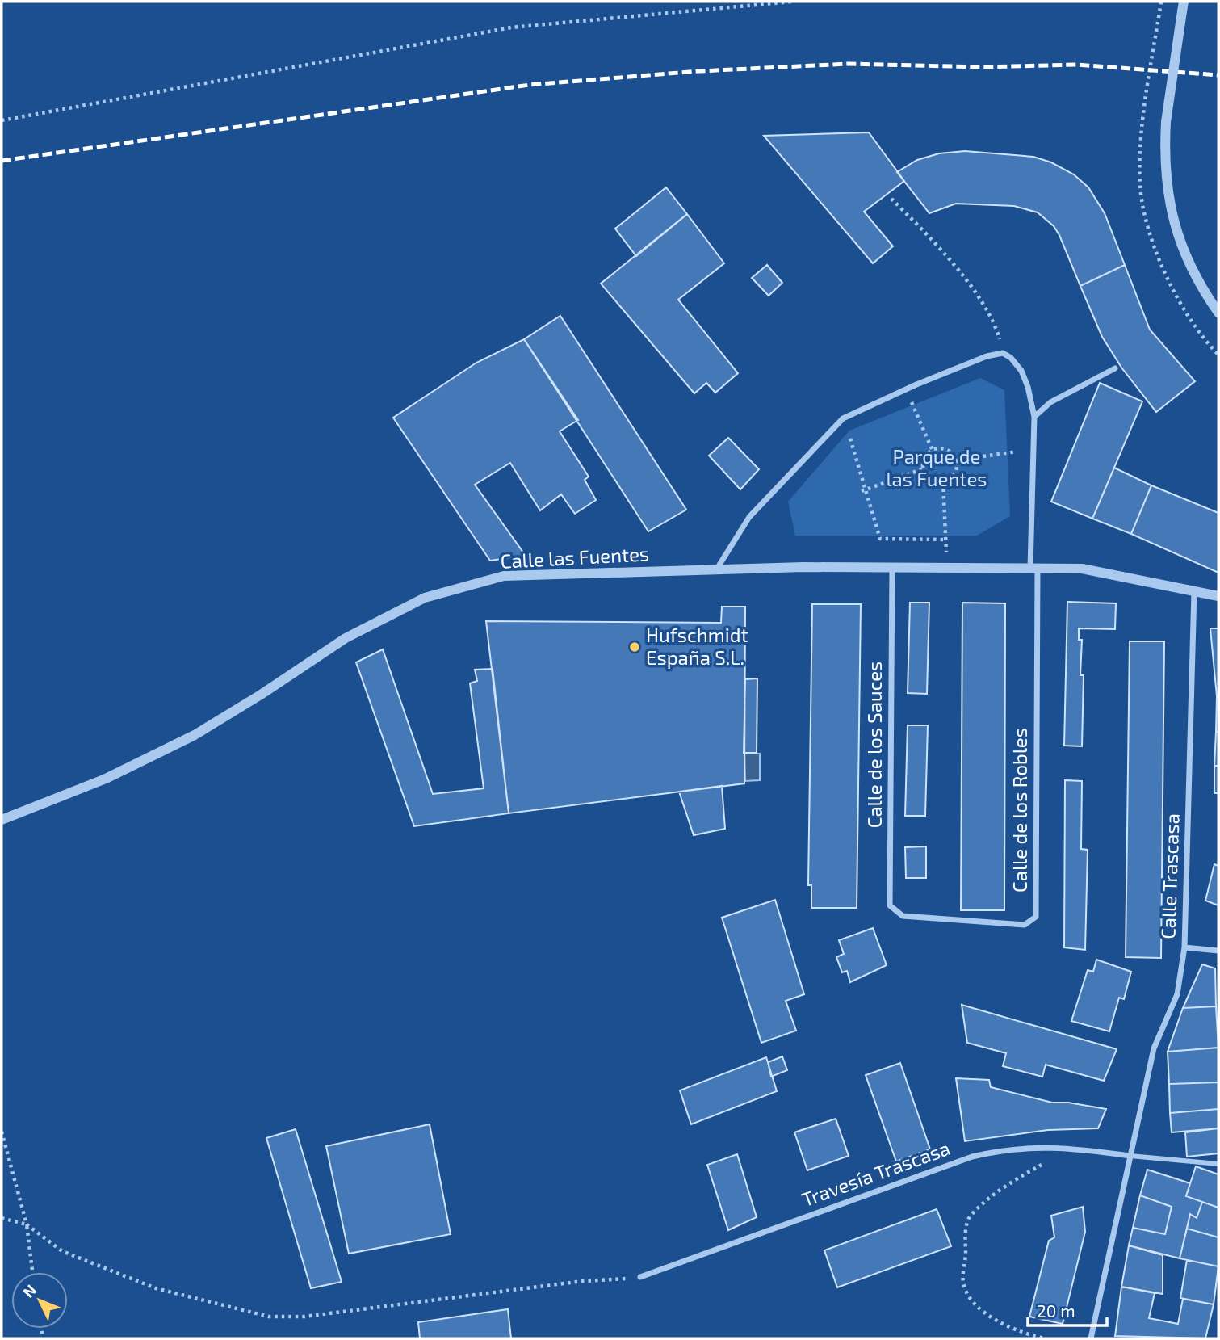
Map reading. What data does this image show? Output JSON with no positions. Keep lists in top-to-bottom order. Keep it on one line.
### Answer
{"streets":{"street":["Calle las Fuentes","Calle de los Sauces","Calle de los Robles","Calle Trascasa","Travesía Trascasa"]},"crossings":[["Calle las Fuentes","Calle de los Sauces"],["Calle las Fuentes","Calle de los Robles"],["Calle las Fuentes","Calle Trascasa"],["Calle de los Sauces","Calle de los Robles"],["Calle Trascasa","Travesía Trascasa"]],"parks":["Parque de las Fuentes"],"places":["Hufschmidt España S.L."],"scale_bar":"20 m","north":"top left"}
